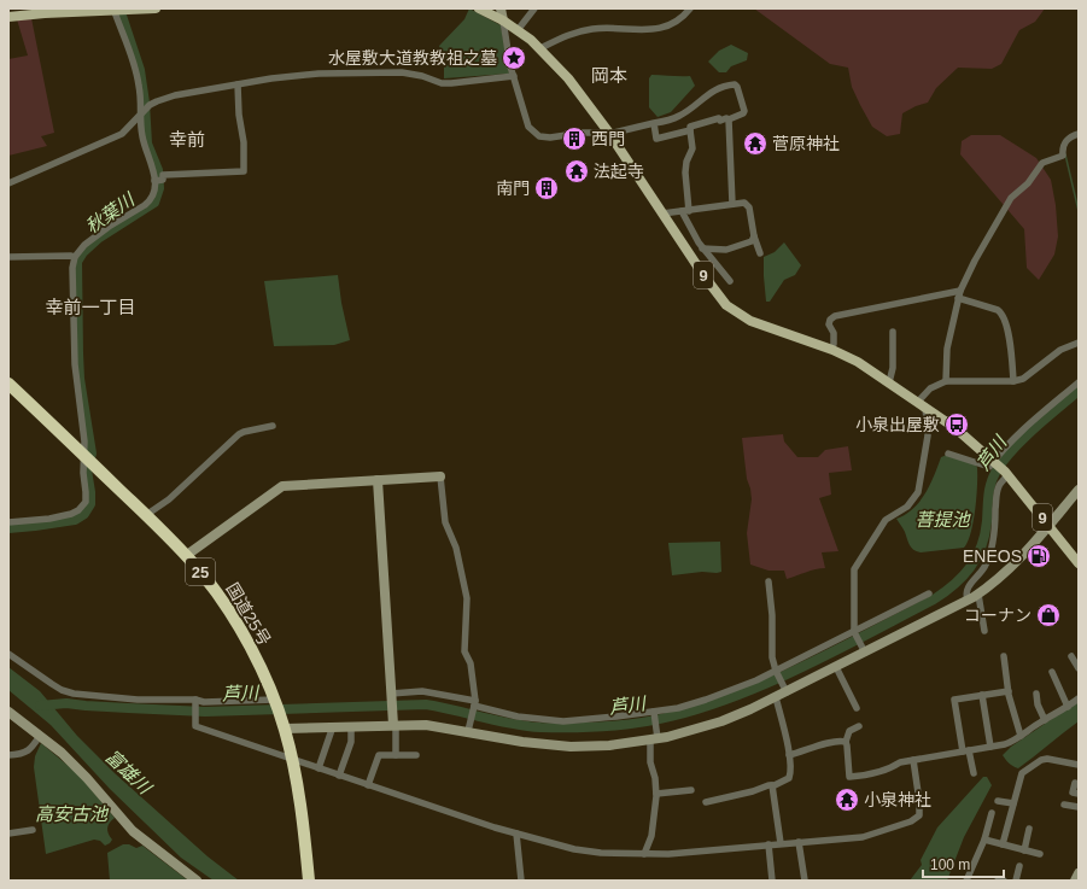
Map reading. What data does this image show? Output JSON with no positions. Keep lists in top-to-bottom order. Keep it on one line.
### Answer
{"streets":{"highway":["25","国道25号"],"main road":["9"]},"districts":["岡本","幸前","幸前一丁目"],"water":["秋葉川","芦川","菩提池","富雄川","高安古池"],"places":{"place":["水屋敷大道教教祖之墓"],"building":["西門","南門"],"temple":["菅原神社","法起寺","小泉神社"],"bus stop":["小泉出屋敷"],"fuel station":["ENEOS"],"shop":["コーナン"]},"scale_bar":"100 m"}
